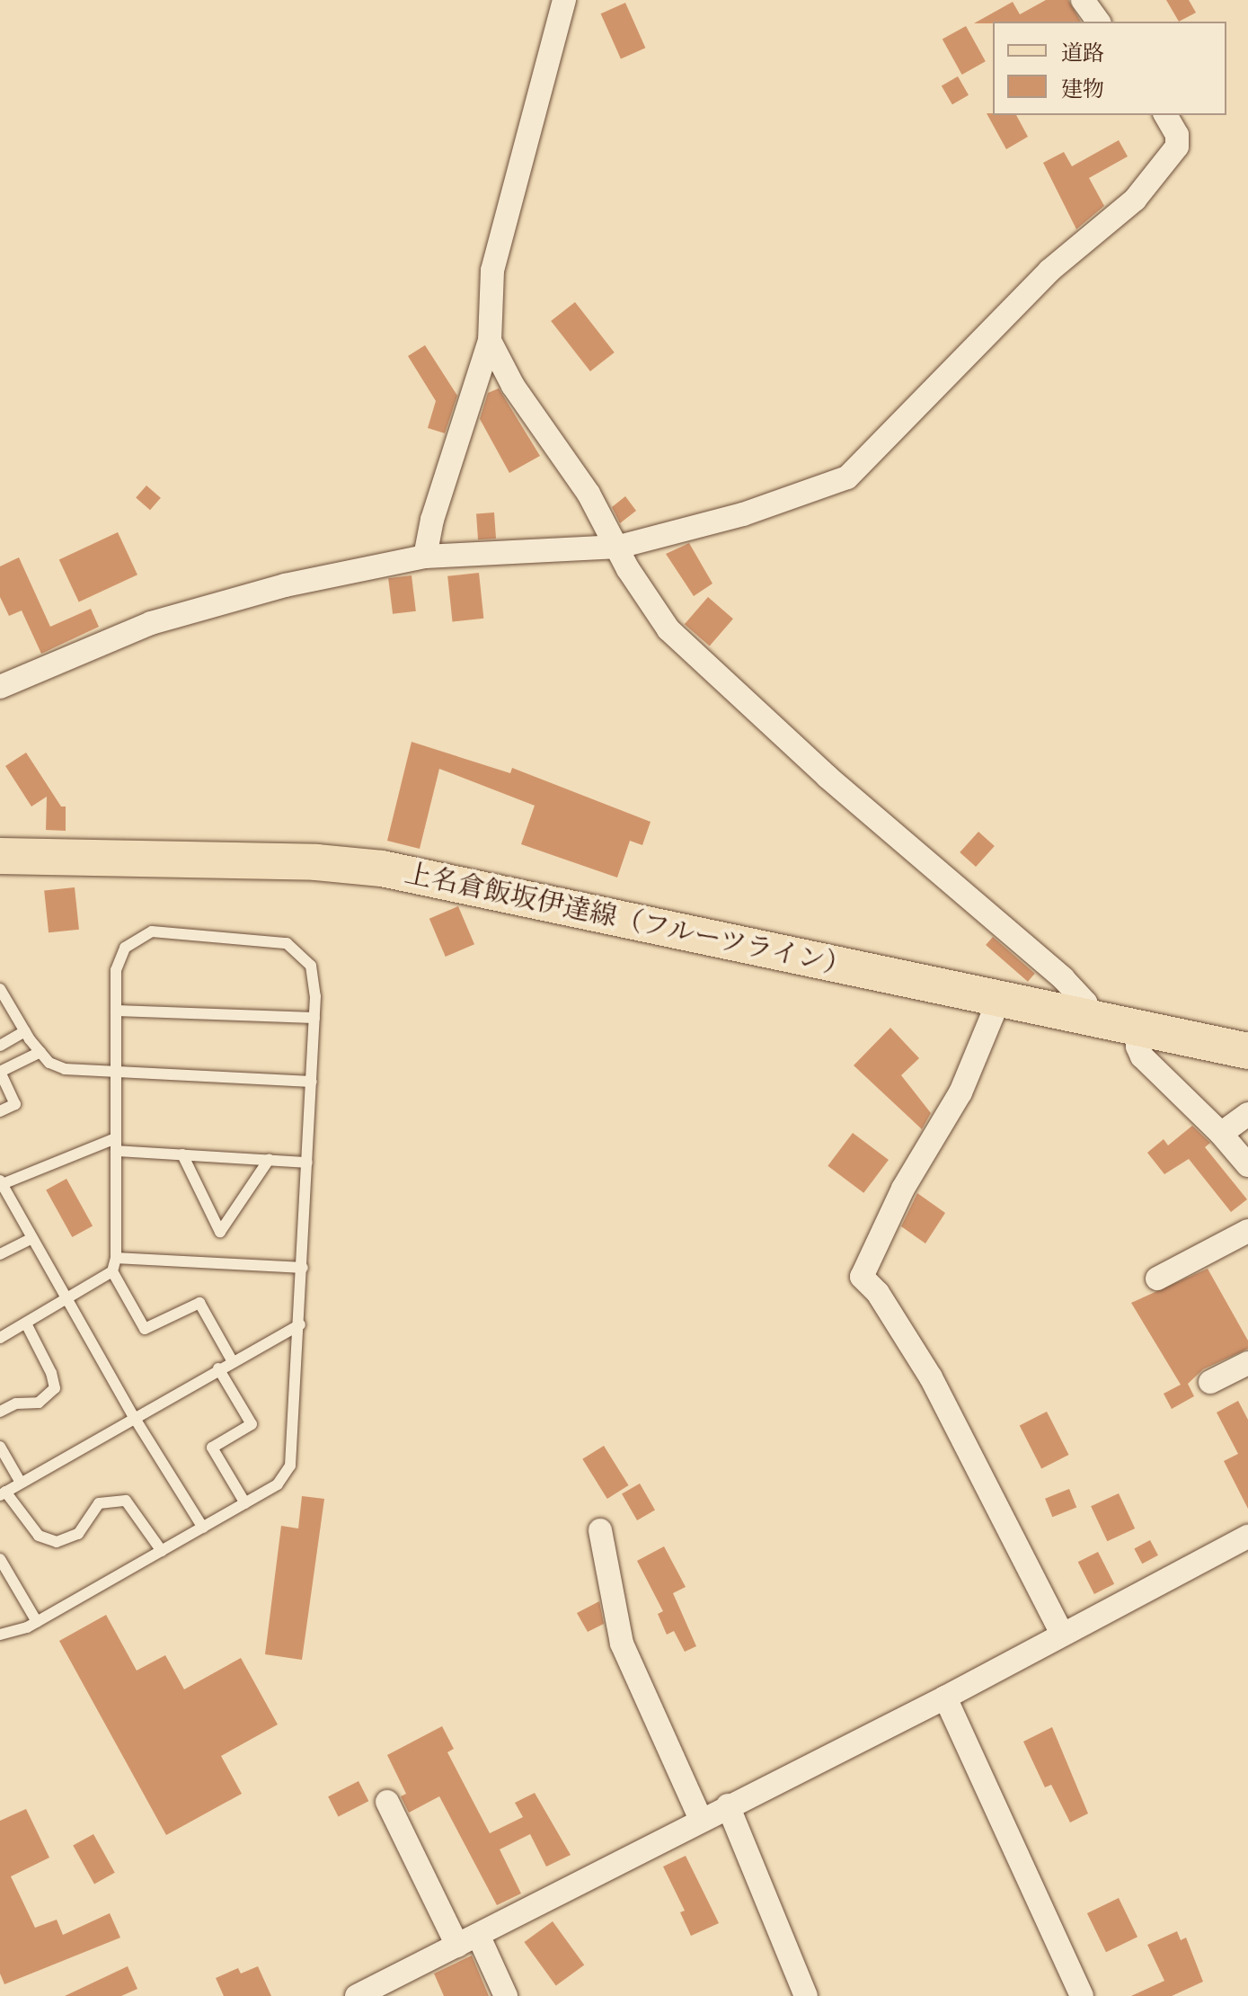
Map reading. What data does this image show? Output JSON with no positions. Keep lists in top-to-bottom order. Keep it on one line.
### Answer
{"streets":{"main road":["上名倉飯坂伊達線（フルーツライン）"]},"legend":["道路","建物"]}
